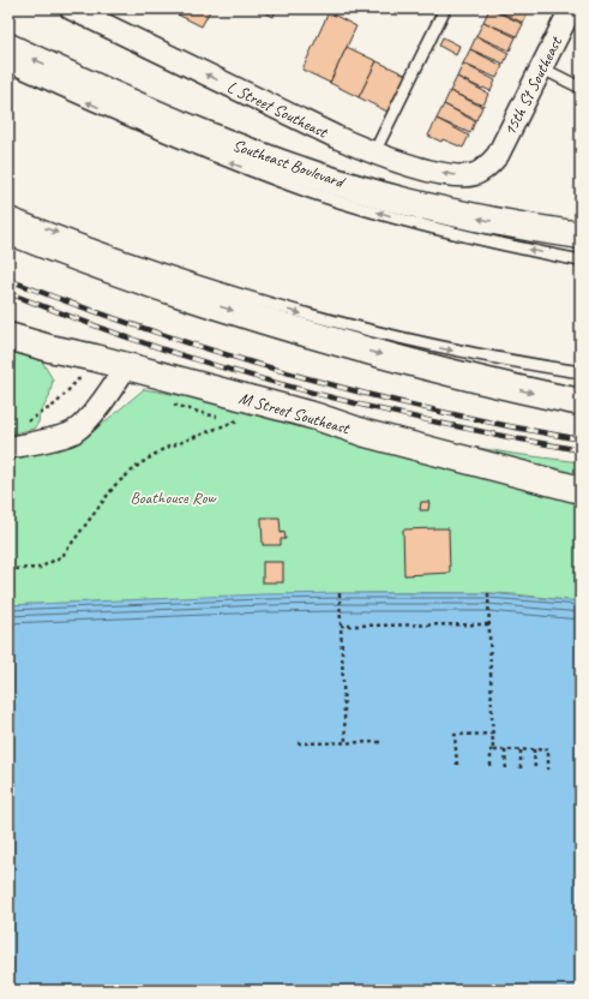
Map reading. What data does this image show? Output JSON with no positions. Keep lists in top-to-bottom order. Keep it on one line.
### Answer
{"streets":{"main road":["Southeast Boulevard","M Street Southeast"],"street":["15th St Southeast","L Street Southeast"]},"crossings":[["15th St Southeast","L Street Southeast"]],"one_way":["L Street Southeast"],"parks":["Boathouse Row"]}
